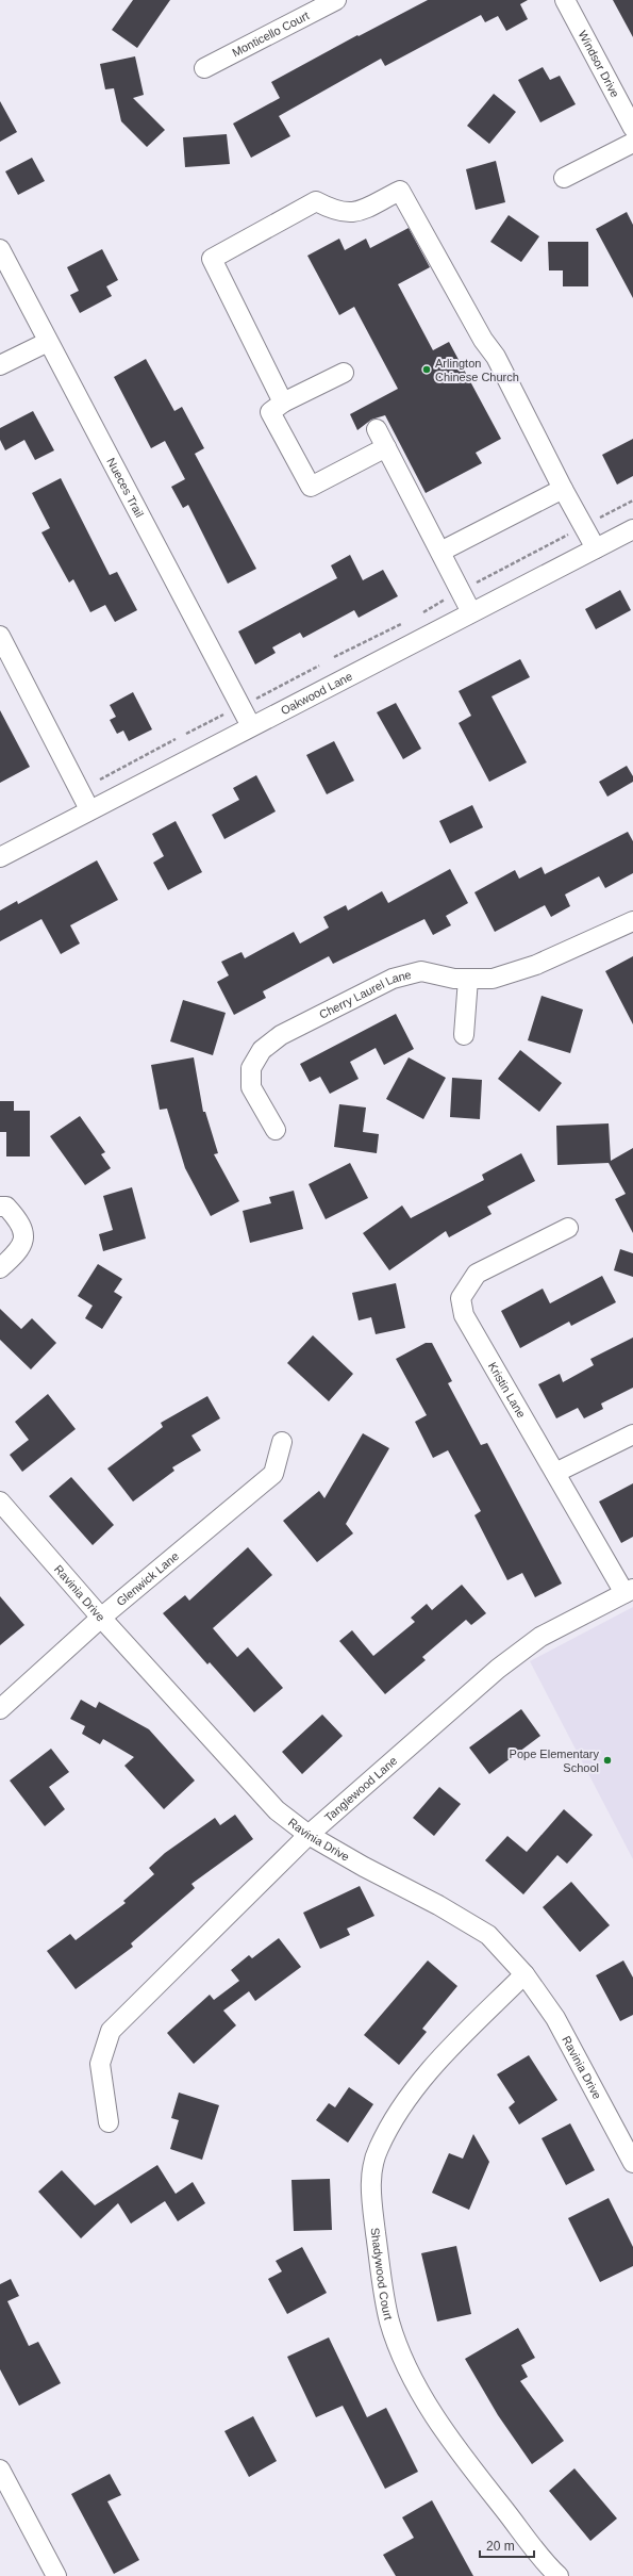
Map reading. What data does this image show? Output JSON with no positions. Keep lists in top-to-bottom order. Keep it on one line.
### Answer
{"streets":{"street":["Monticello Court","Windsor Drive","Nueces Trail","Oakwood Lane","Cherry Laurel Lane","Kristin Lane","Glenwick Lane","Ravinia Drive","Tanglewood Lane","Shadywood Court"]},"crossings":[["Nueces Trail","Oakwood Lane"],["Kristin Lane","Tanglewood Lane"],["Glenwick Lane","Ravinia Drive"],["Ravinia Drive","Tanglewood Lane"],["Ravinia Drive","Shadywood Court"]],"places":["Arlington Chinese Church","Pope Elementary School"],"scale_bar":"20 m"}
